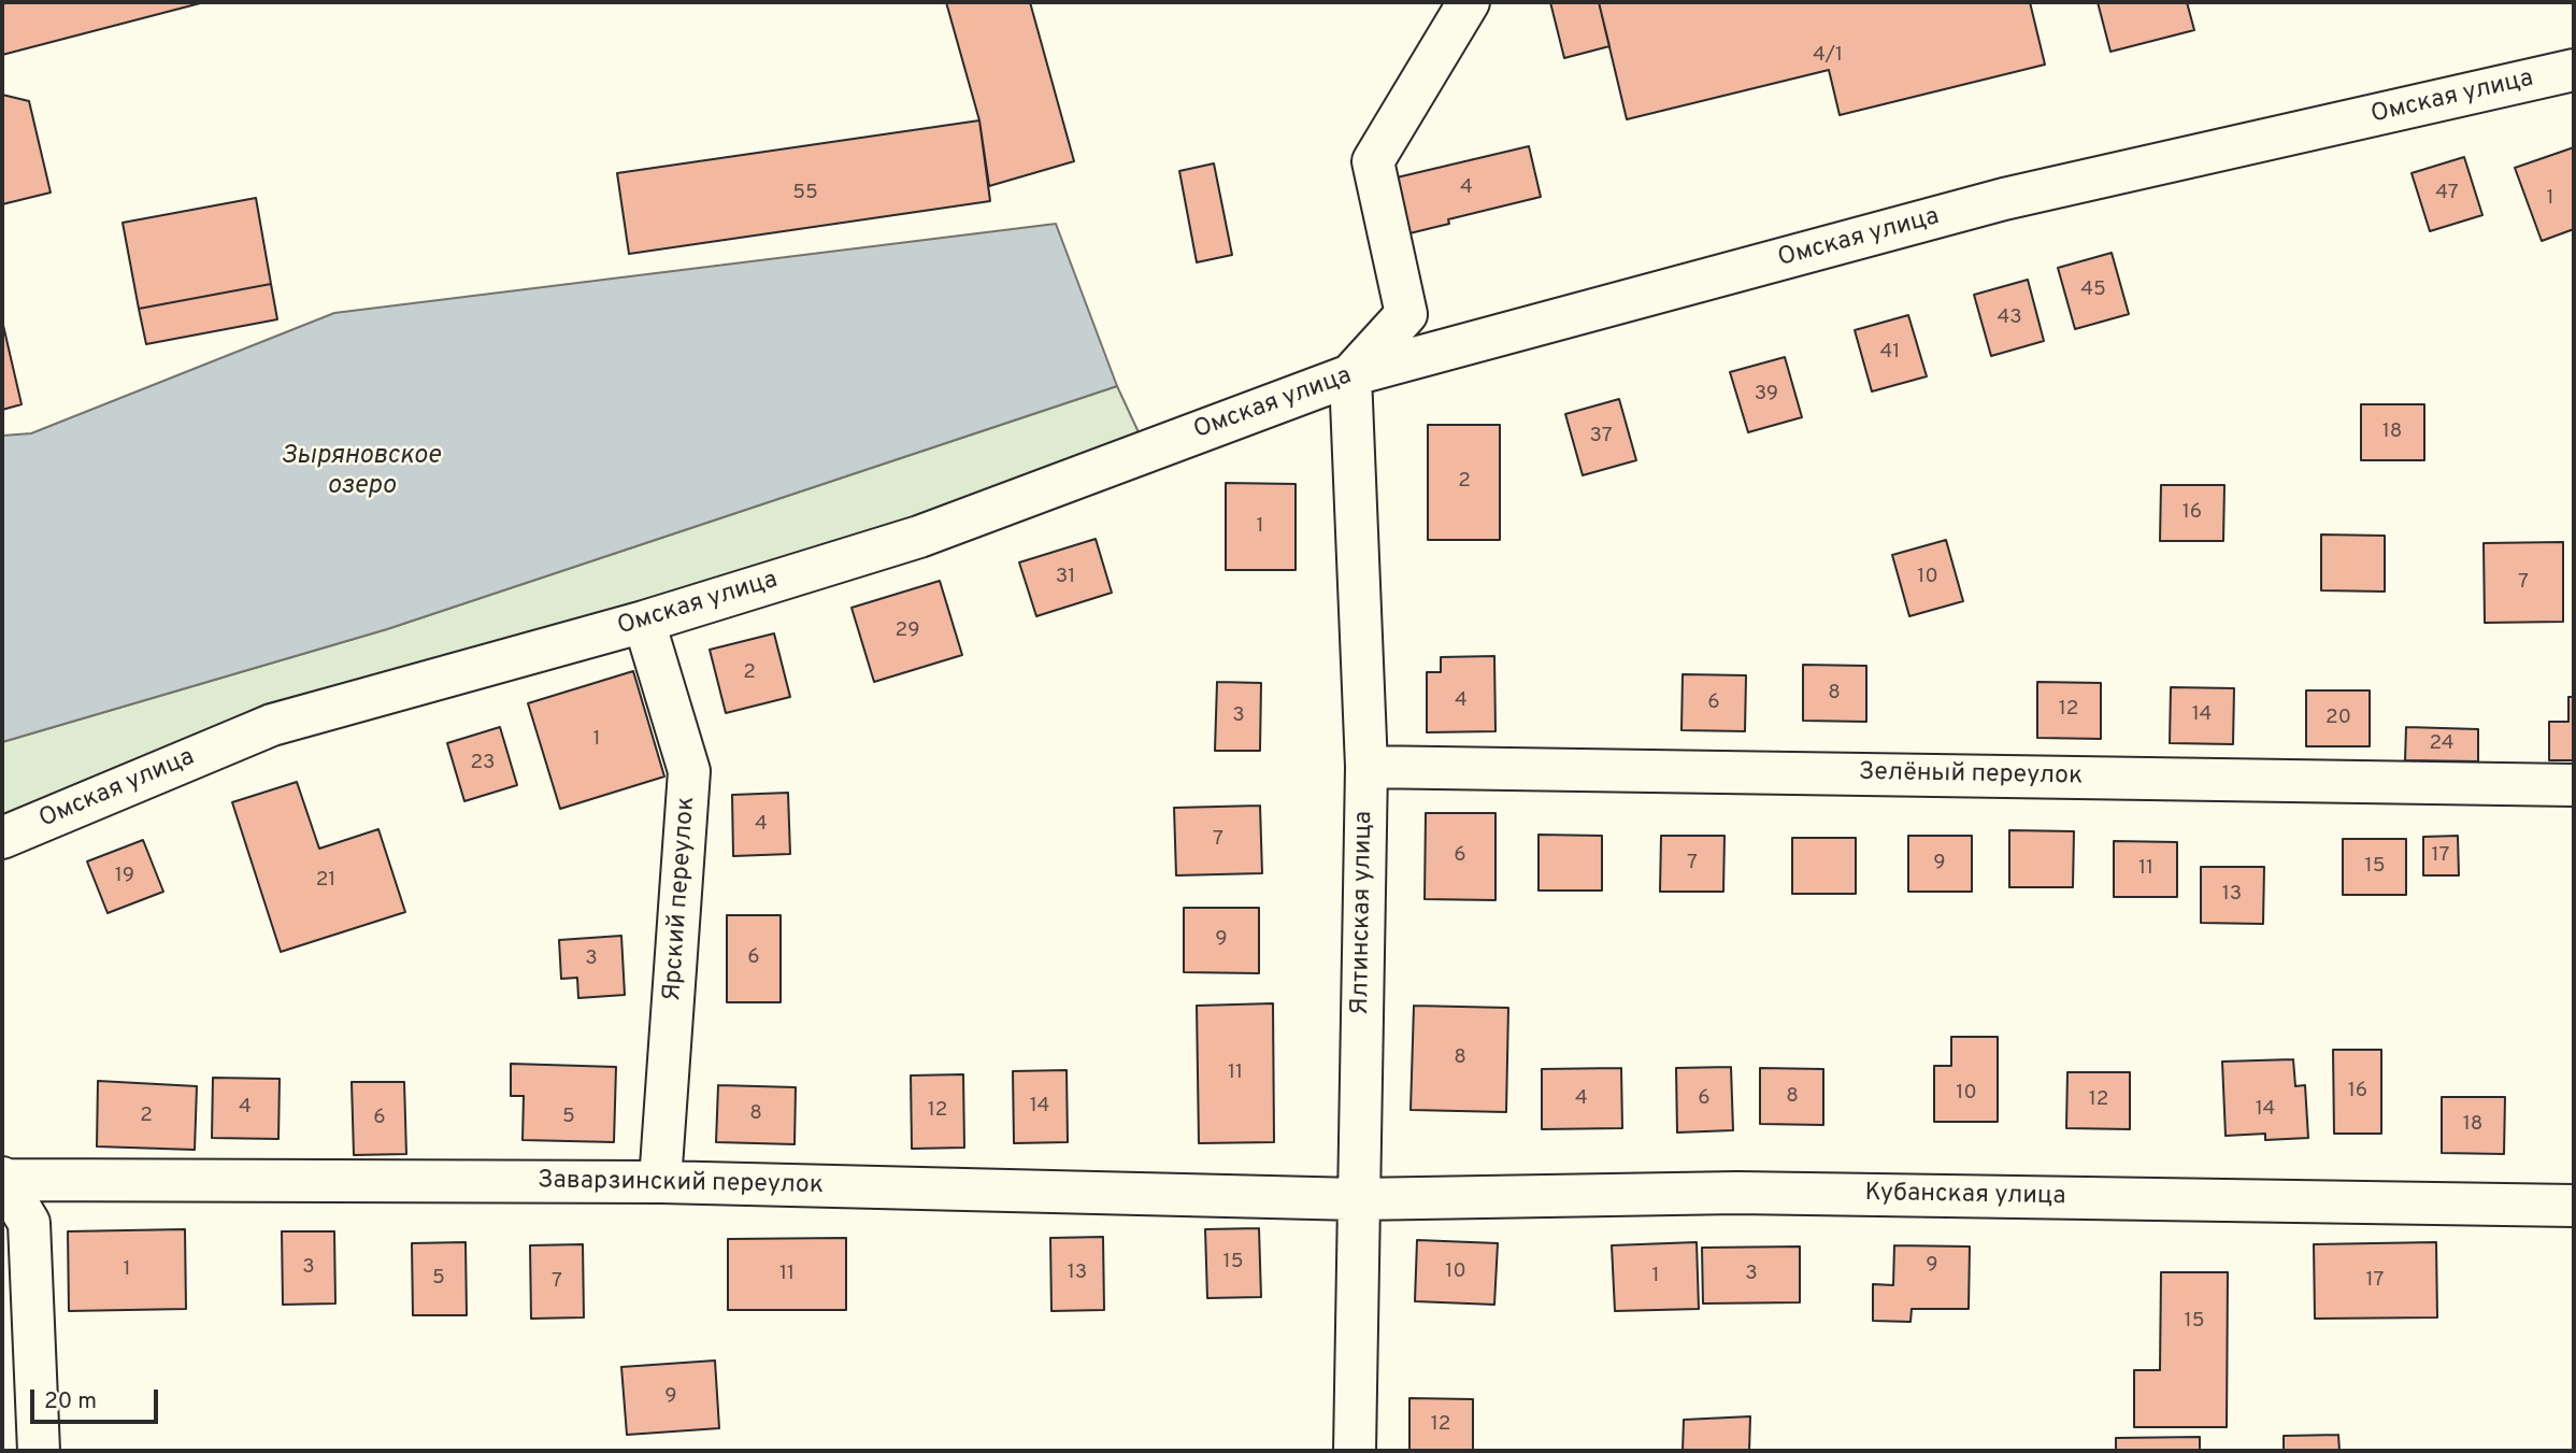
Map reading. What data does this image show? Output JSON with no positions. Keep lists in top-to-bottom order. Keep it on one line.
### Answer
{"streets":{"street":["Омская улица","Зелёный переулок","Ярский переулок","Ялтинская улица","Заварзинский переулок","Кубанская улица"]},"crossings":[["Омская улица","Ярский переулок"],["Омская улица","Ялтинская улица"],["Зелёный переулок","Ялтинская улица"],["Ярский переулок","Заварзинский переулок"],["Ялтинская улица","Заварзинский переулок"],["Ялтинская улица","Кубанская улица"],["Заварзинский переулок","Кубанская улица"]],"water":["Зыряновское озеро"],"house_numbers":["4/1","4","55","47","1","45","43","41","39","18","37","2","16","1","31","10","7","29","2","8","4","6","12","14","3","20","1","24","23","4","7","6","17","7","9","15","11","19","21","13","9","6","3","8","11","16","10","8","4","6","12","14","4","14","12","8","2","5","6","18","15","9","3","1","10","13","11","3","1","5","17","7","15","9","12"],"scale_bar":"20 m"}
